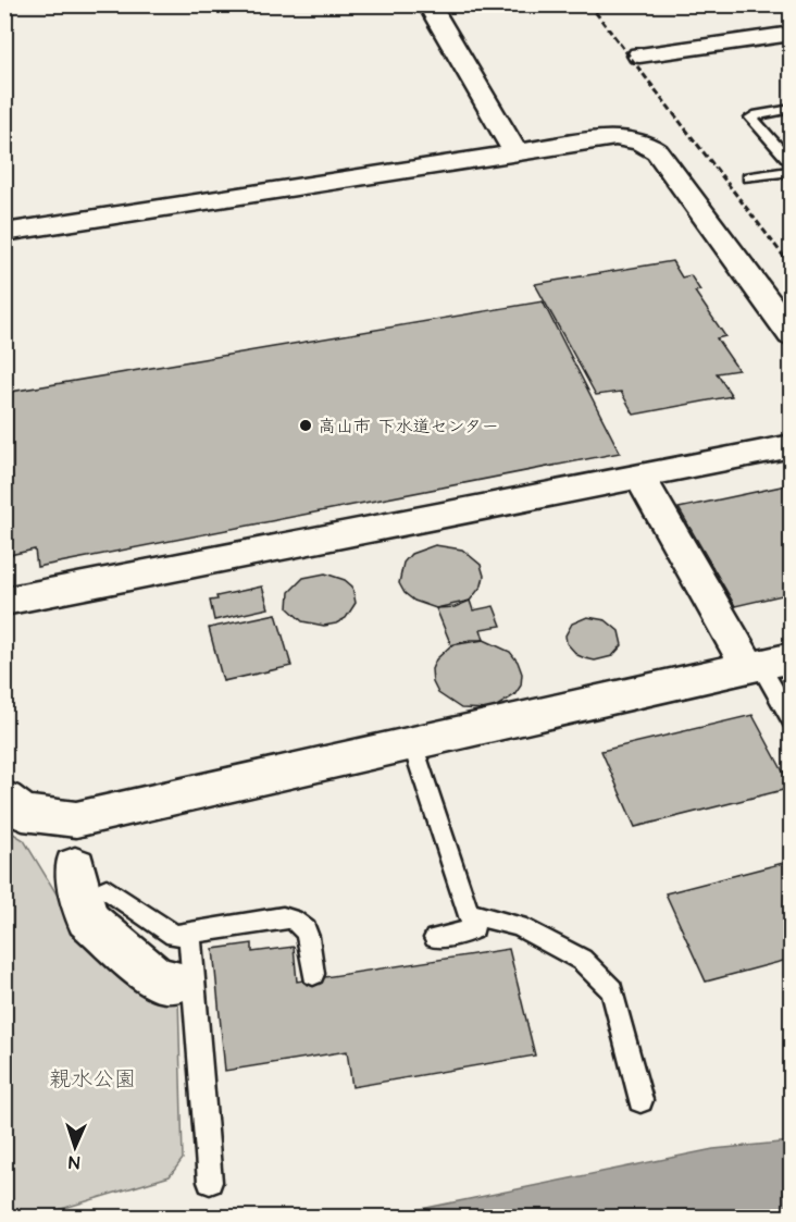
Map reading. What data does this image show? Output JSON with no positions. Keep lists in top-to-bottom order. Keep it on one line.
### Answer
{"parks":["親水公園"],"places":["高山市 下水道センター"],"north":"bottom"}
